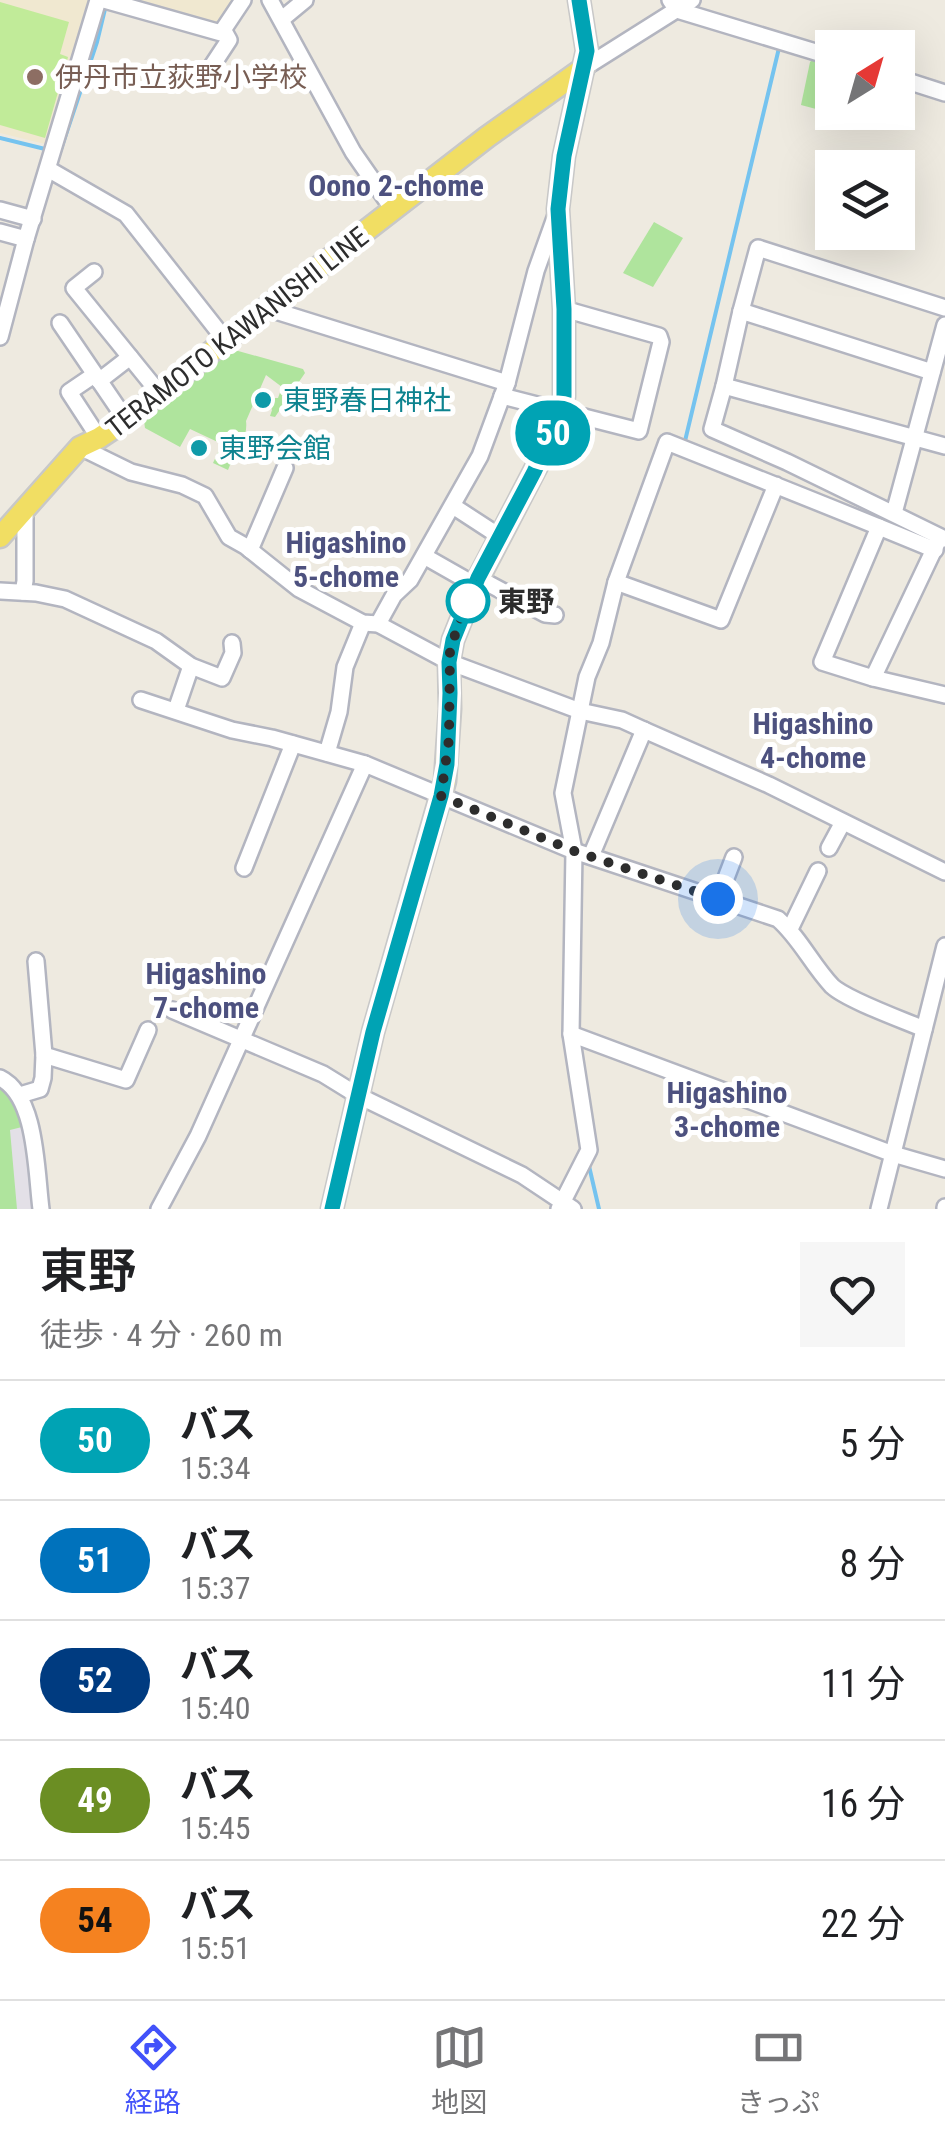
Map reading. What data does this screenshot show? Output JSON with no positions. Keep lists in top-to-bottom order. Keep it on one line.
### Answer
{"streets":{"main road":["TERAMOTO KAWANISHI LINE"]},"districts":["Oono 2-chome","Higashino 5-chome","Higashino 4-chome","Higashino 7-chome","Higashino 3-chome"],"places":["伊丹市立荻野小学校","東野春日神社","東野会館","東野"],"lines":["bus line 50"],"north":"top right","page":{"on_map":"50","heading":["東野","徒歩 · 4 分 · 260 m"],"list":[{"mark":"50","name":"バス","note":"15:34","value":"5 分"},{"mark":"51","name":"バス","note":"15:37","value":"8 分"},{"mark":"52","name":"バス","note":"15:40","value":"11 分"},{"mark":"49","name":"バス","note":"15:45","value":"16 分"},{"mark":"54","name":"バス","note":"15:51","value":"22 分"}],"tabs":["経路","地図","きっぷ"]}}
